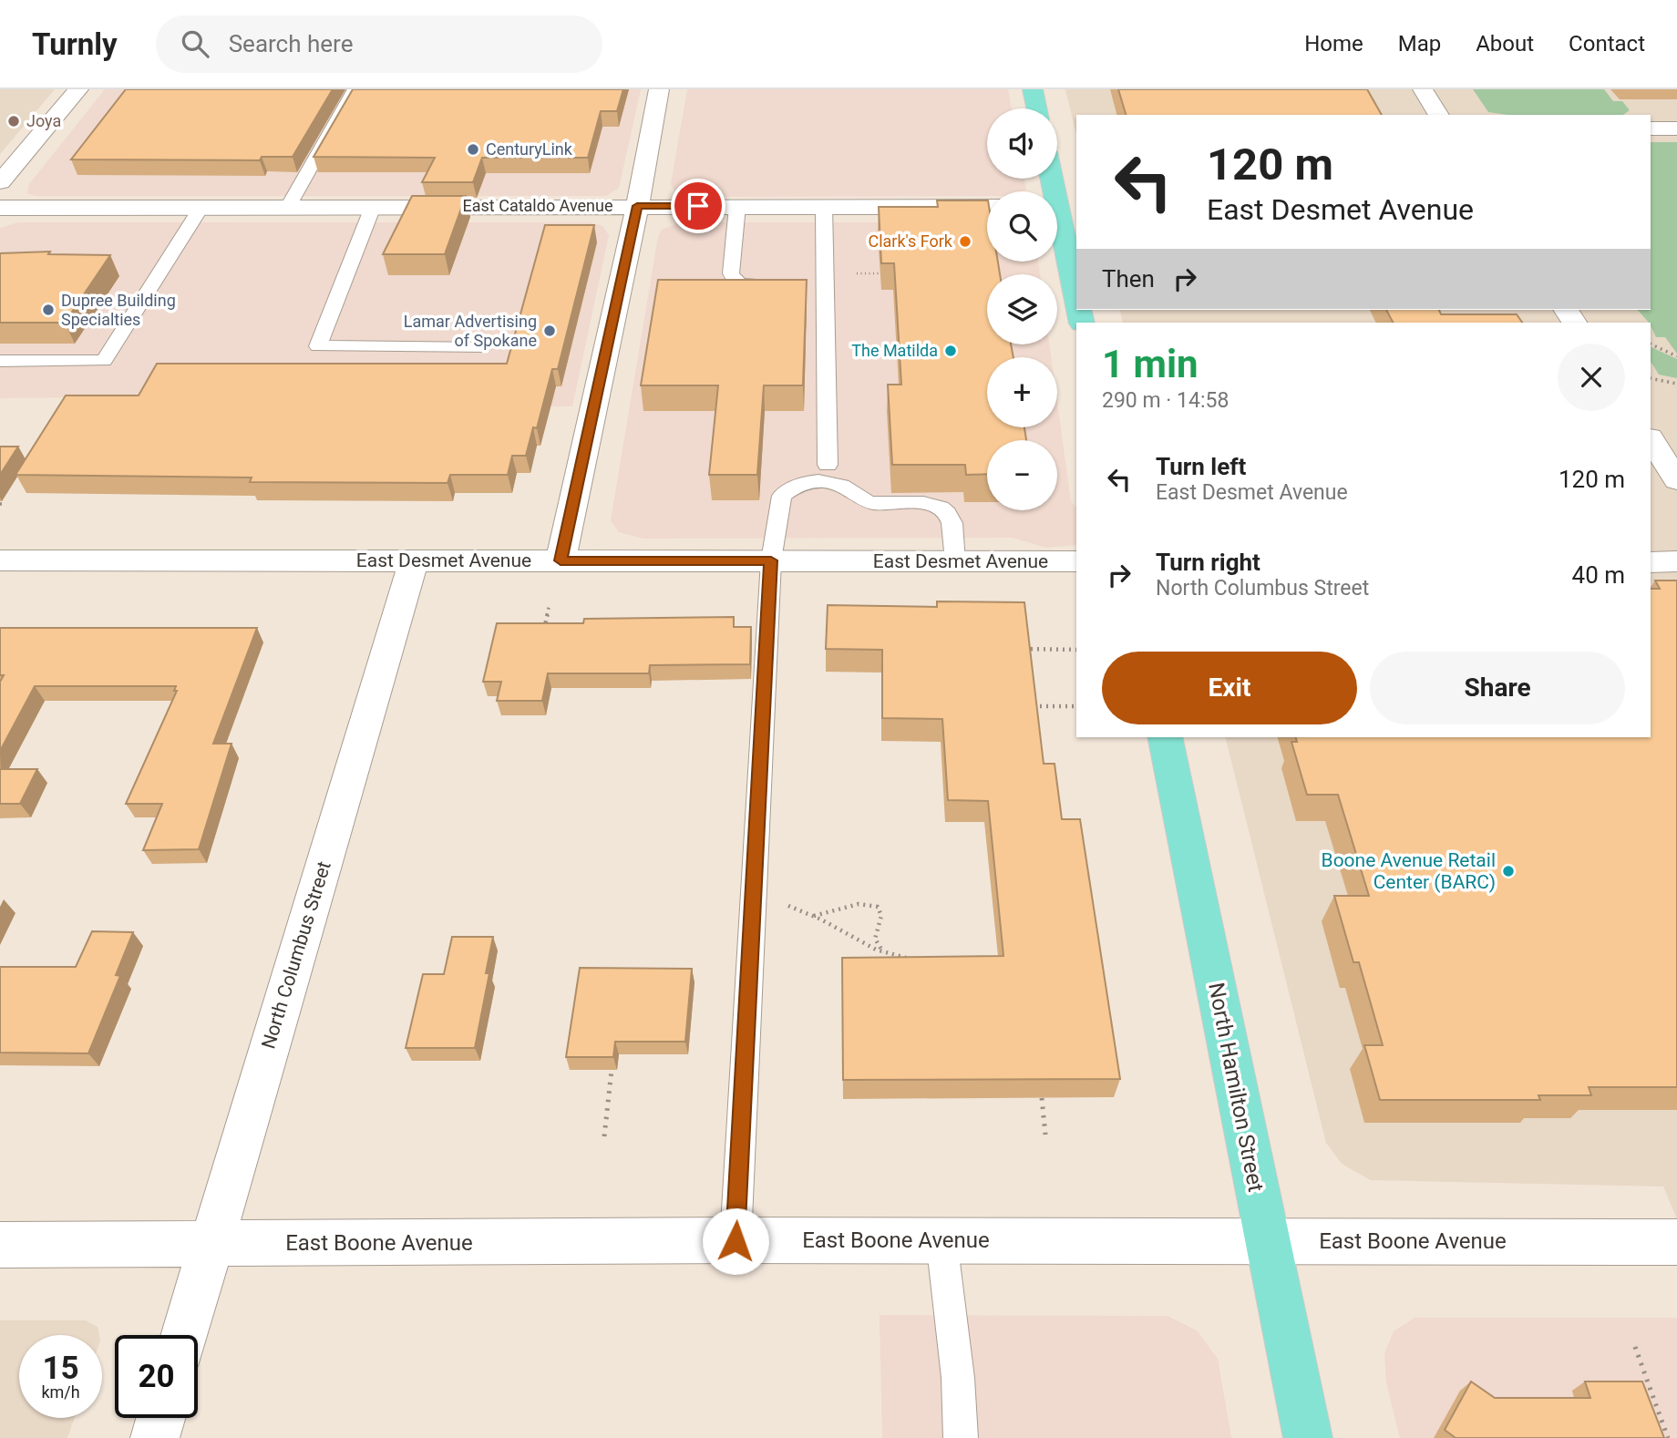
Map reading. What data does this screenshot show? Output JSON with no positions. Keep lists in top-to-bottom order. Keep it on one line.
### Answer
{"streets":{"main road":["North Hamilton Street"],"street":["East Cataldo Avenue","East Desmet Avenue","North Columbus Street","East Boone Avenue"]},"crossings":[["East Desmet Avenue","North Columbus Street"],["North Columbus Street","East Boone Avenue"],["North Hamilton Street","East Boone Avenue"]],"places":["Joya","CenturyLink","Clark's Fork","Dupree Building Specialties","Lamar Advertising of Spokane","The Matilda","Boone Avenue Retail Center (BARC)"],"page":{"header":"Turnly","search":"Search here","nav":["Home","Map","About","Contact"],"map_buttons":["+","−"],"turn":["120 m","East Desmet Avenue"],"then":"Then","heading":["1 min","290 m · 14:58"],"list":[{"name":"Turn left","note":"East Desmet Avenue","value":"120 m"},{"name":"Turn right","note":"North Columbus Street","value":"40 m"}],"buttons":["Exit","Share"],"speed":"15 km/h","limit":"20"}}
